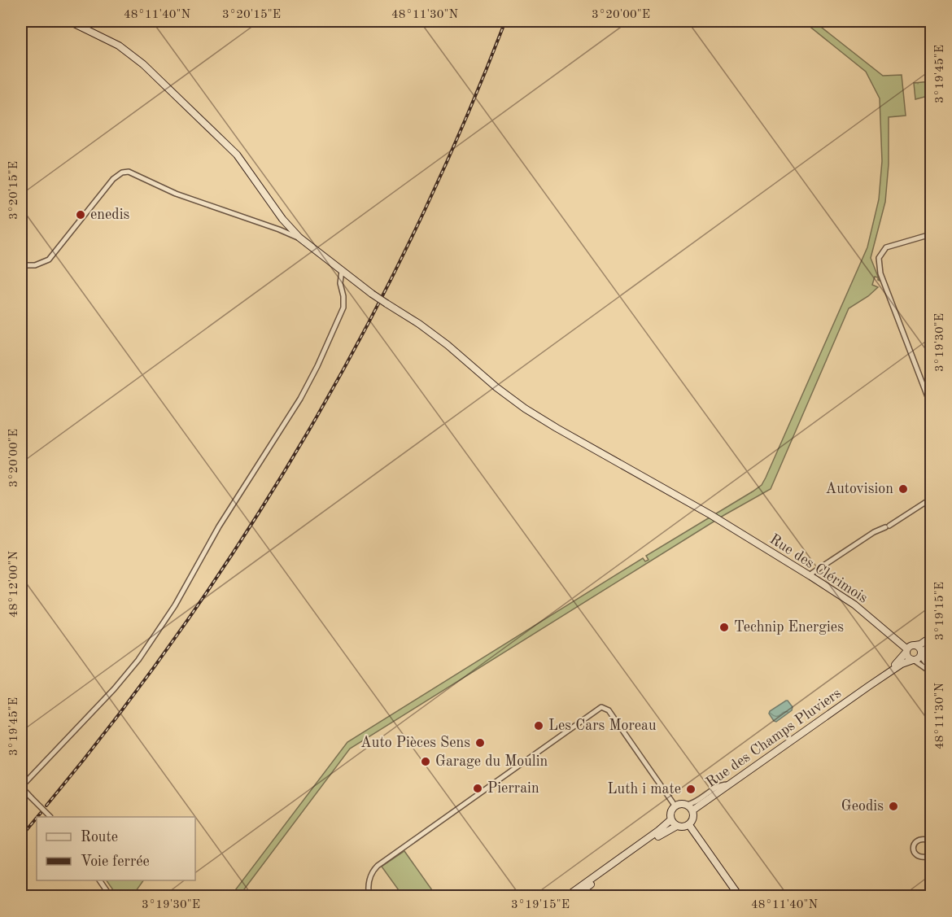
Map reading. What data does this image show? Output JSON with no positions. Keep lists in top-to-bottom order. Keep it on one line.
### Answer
{"streets":{"street":["Rue des Clérimois","Rue des Champs Pluviers"]},"crossings":[["Rue des Clérimois","Rue des Champs Pluviers"]],"places":["enedis","Autovision","Technip Energies","Les Cars Moreau","Auto Pièces Sens","Garage du Moulin","Pierrain","Luth i mate","Geodis"],"legend":["Route","Voie ferrée"],"coordinates":["48°11'40\"N","3°20'15\"E","48°11'30\"N","3°20'00\"E","3°19'45\"E","3°19'30\"E","48°12'00\"N","3°19'15\"E"]}
